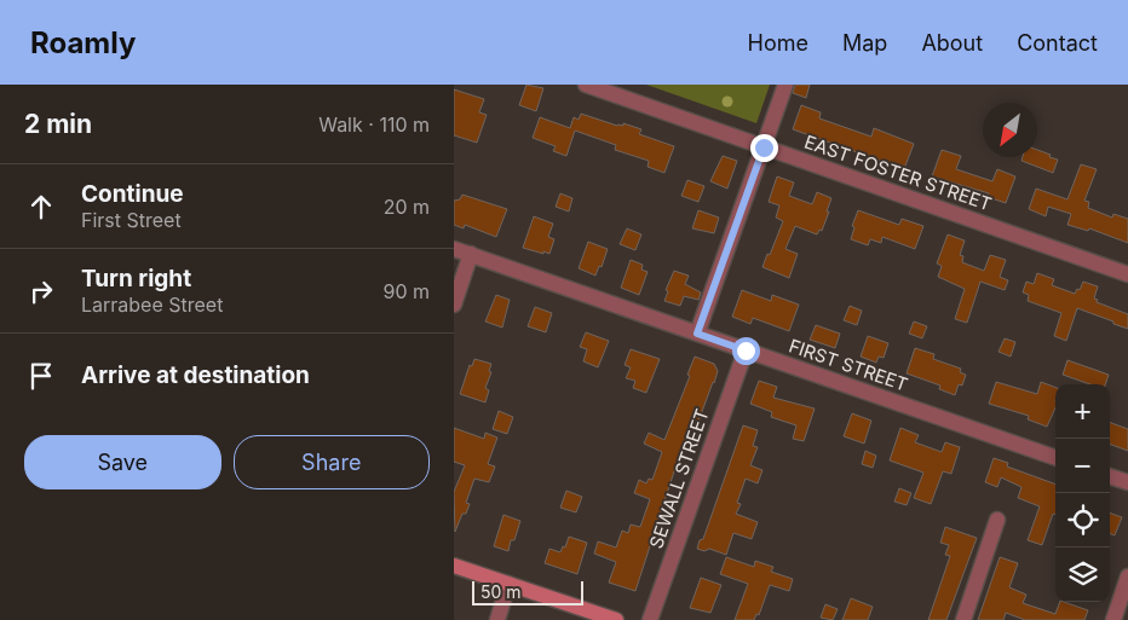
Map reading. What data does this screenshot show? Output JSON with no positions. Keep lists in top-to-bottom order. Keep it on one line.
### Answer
{"streets":{"street":["EAST FOSTER STREET","FIRST STREET","SEWALL STREET"]},"crossings":[["FIRST STREET","SEWALL STREET"]],"scale_bar":"50 m","north":"bottom left","page":{"header":"Roamly","nav":["Home","Map","About","Contact"],"heading":["2 min","Walk · 110 m"],"list":[["Continue","First Street","20 m"],["Turn right","Larrabee Street","90 m"],"Arrive at destination"],"map_buttons":["+","−"],"buttons":["Save","Share"],"scale":"50 m"}}
